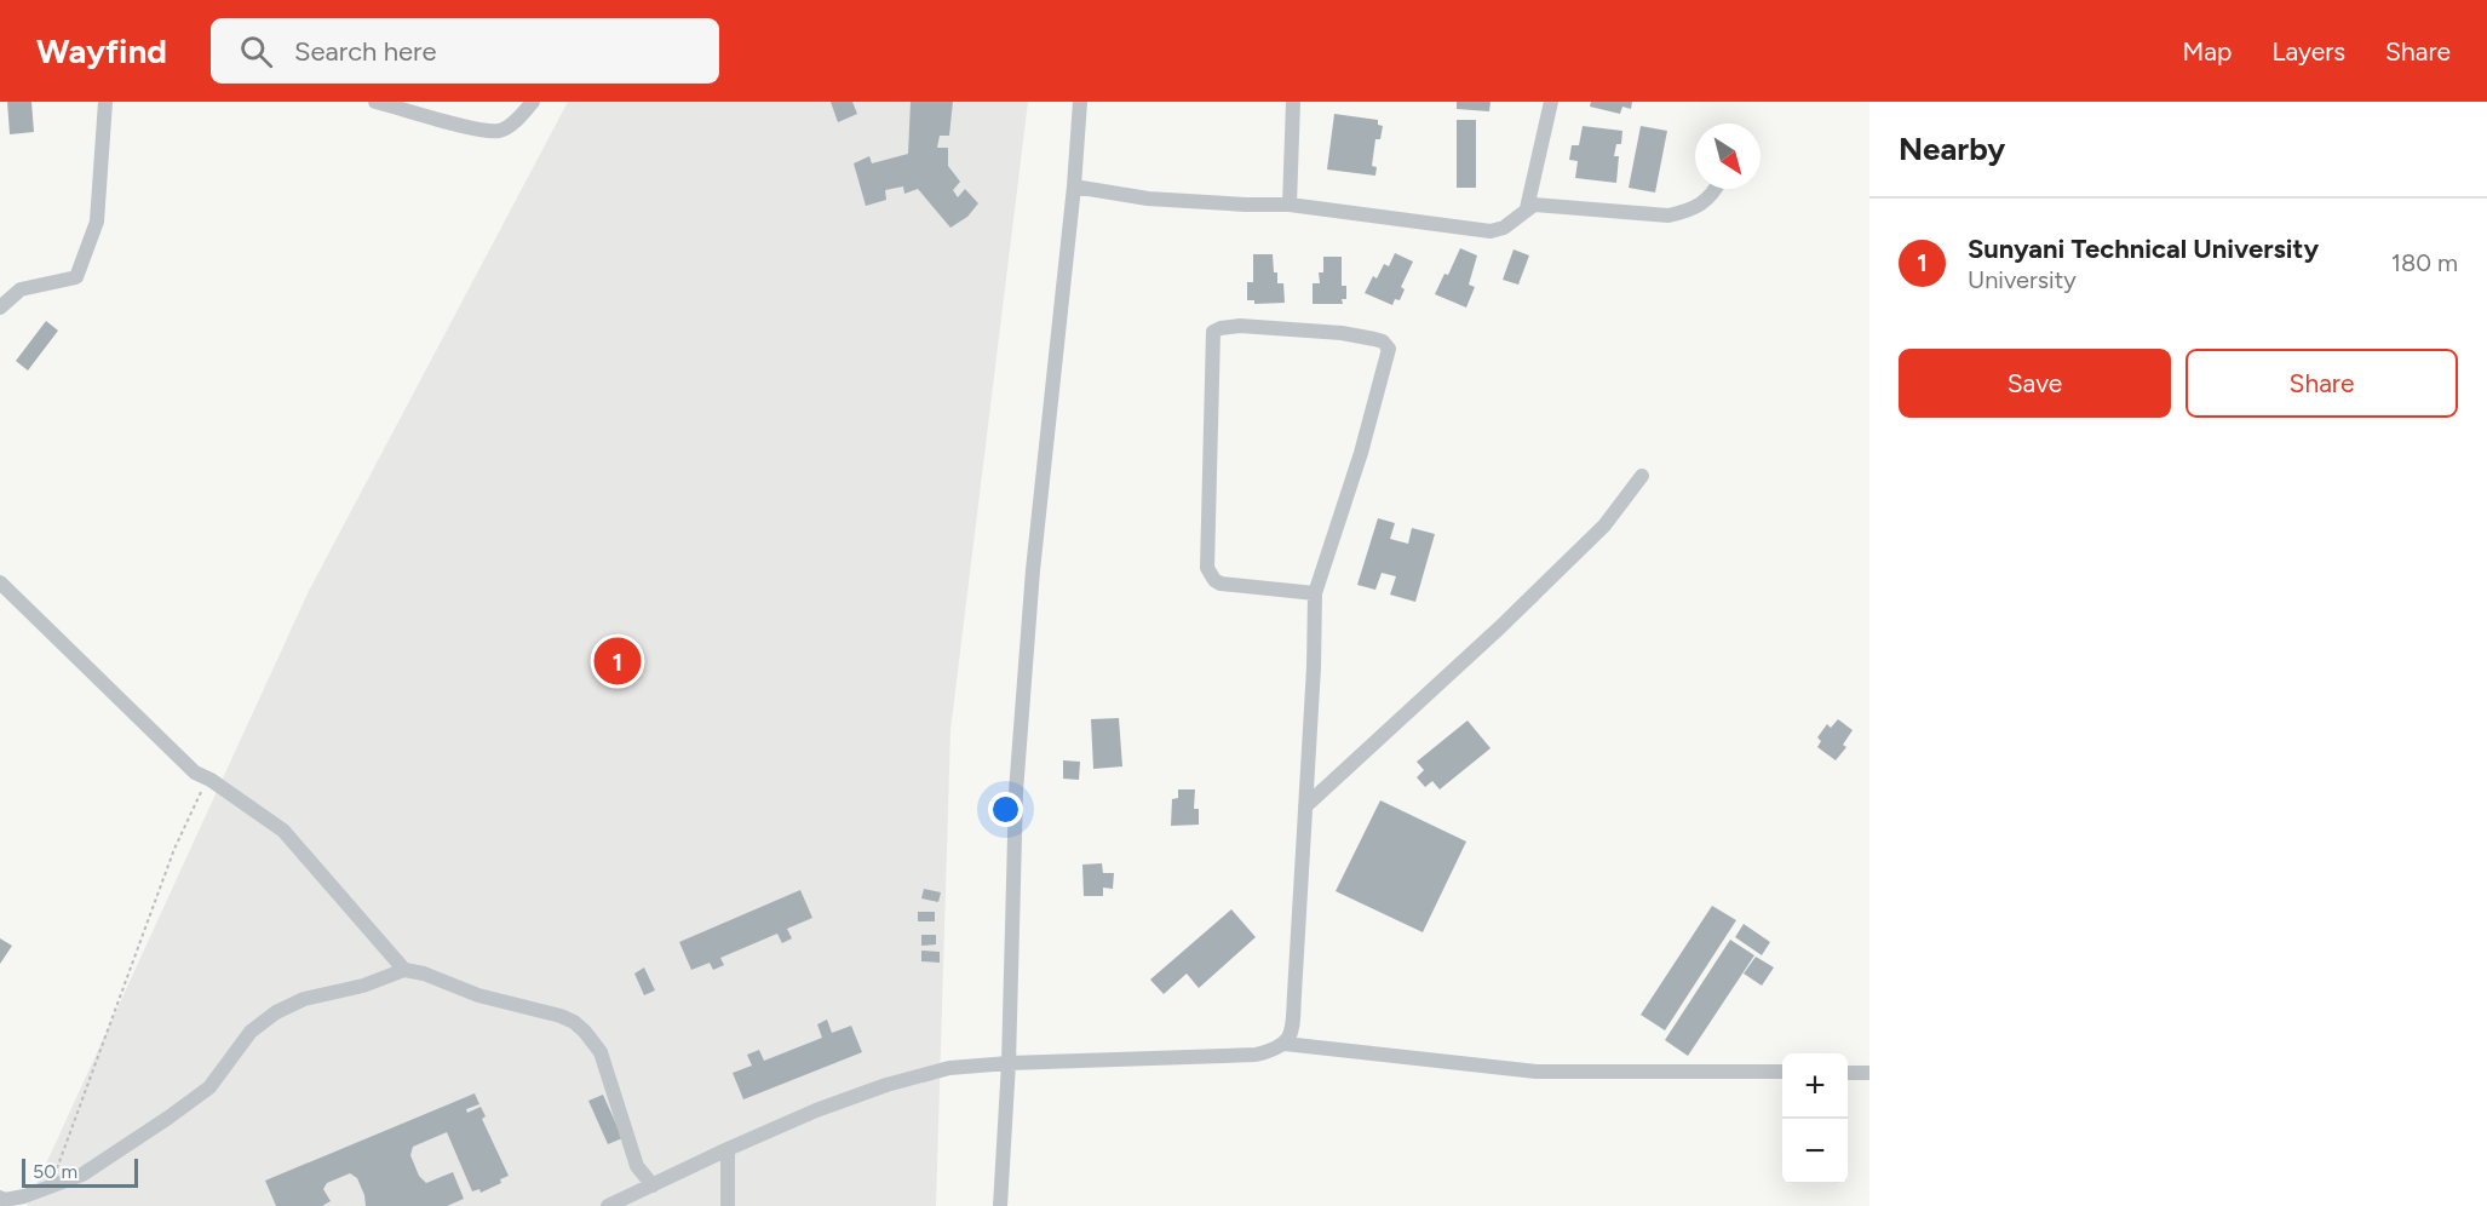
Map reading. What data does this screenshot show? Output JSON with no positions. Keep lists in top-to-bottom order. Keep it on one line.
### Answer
{"scale_bar":"50 m","north":"bottom right","page":{"header":"Wayfind","search":"Search here","nav":["Map","Layers","Share"],"heading":"Nearby","list":[{"mark":"1","name":"Sunyani Technical University","note":"University","value":"180 m"}],"buttons":["Save","Share"],"pins":"1","map_buttons":["+","−"],"scale":"50 m"}}
